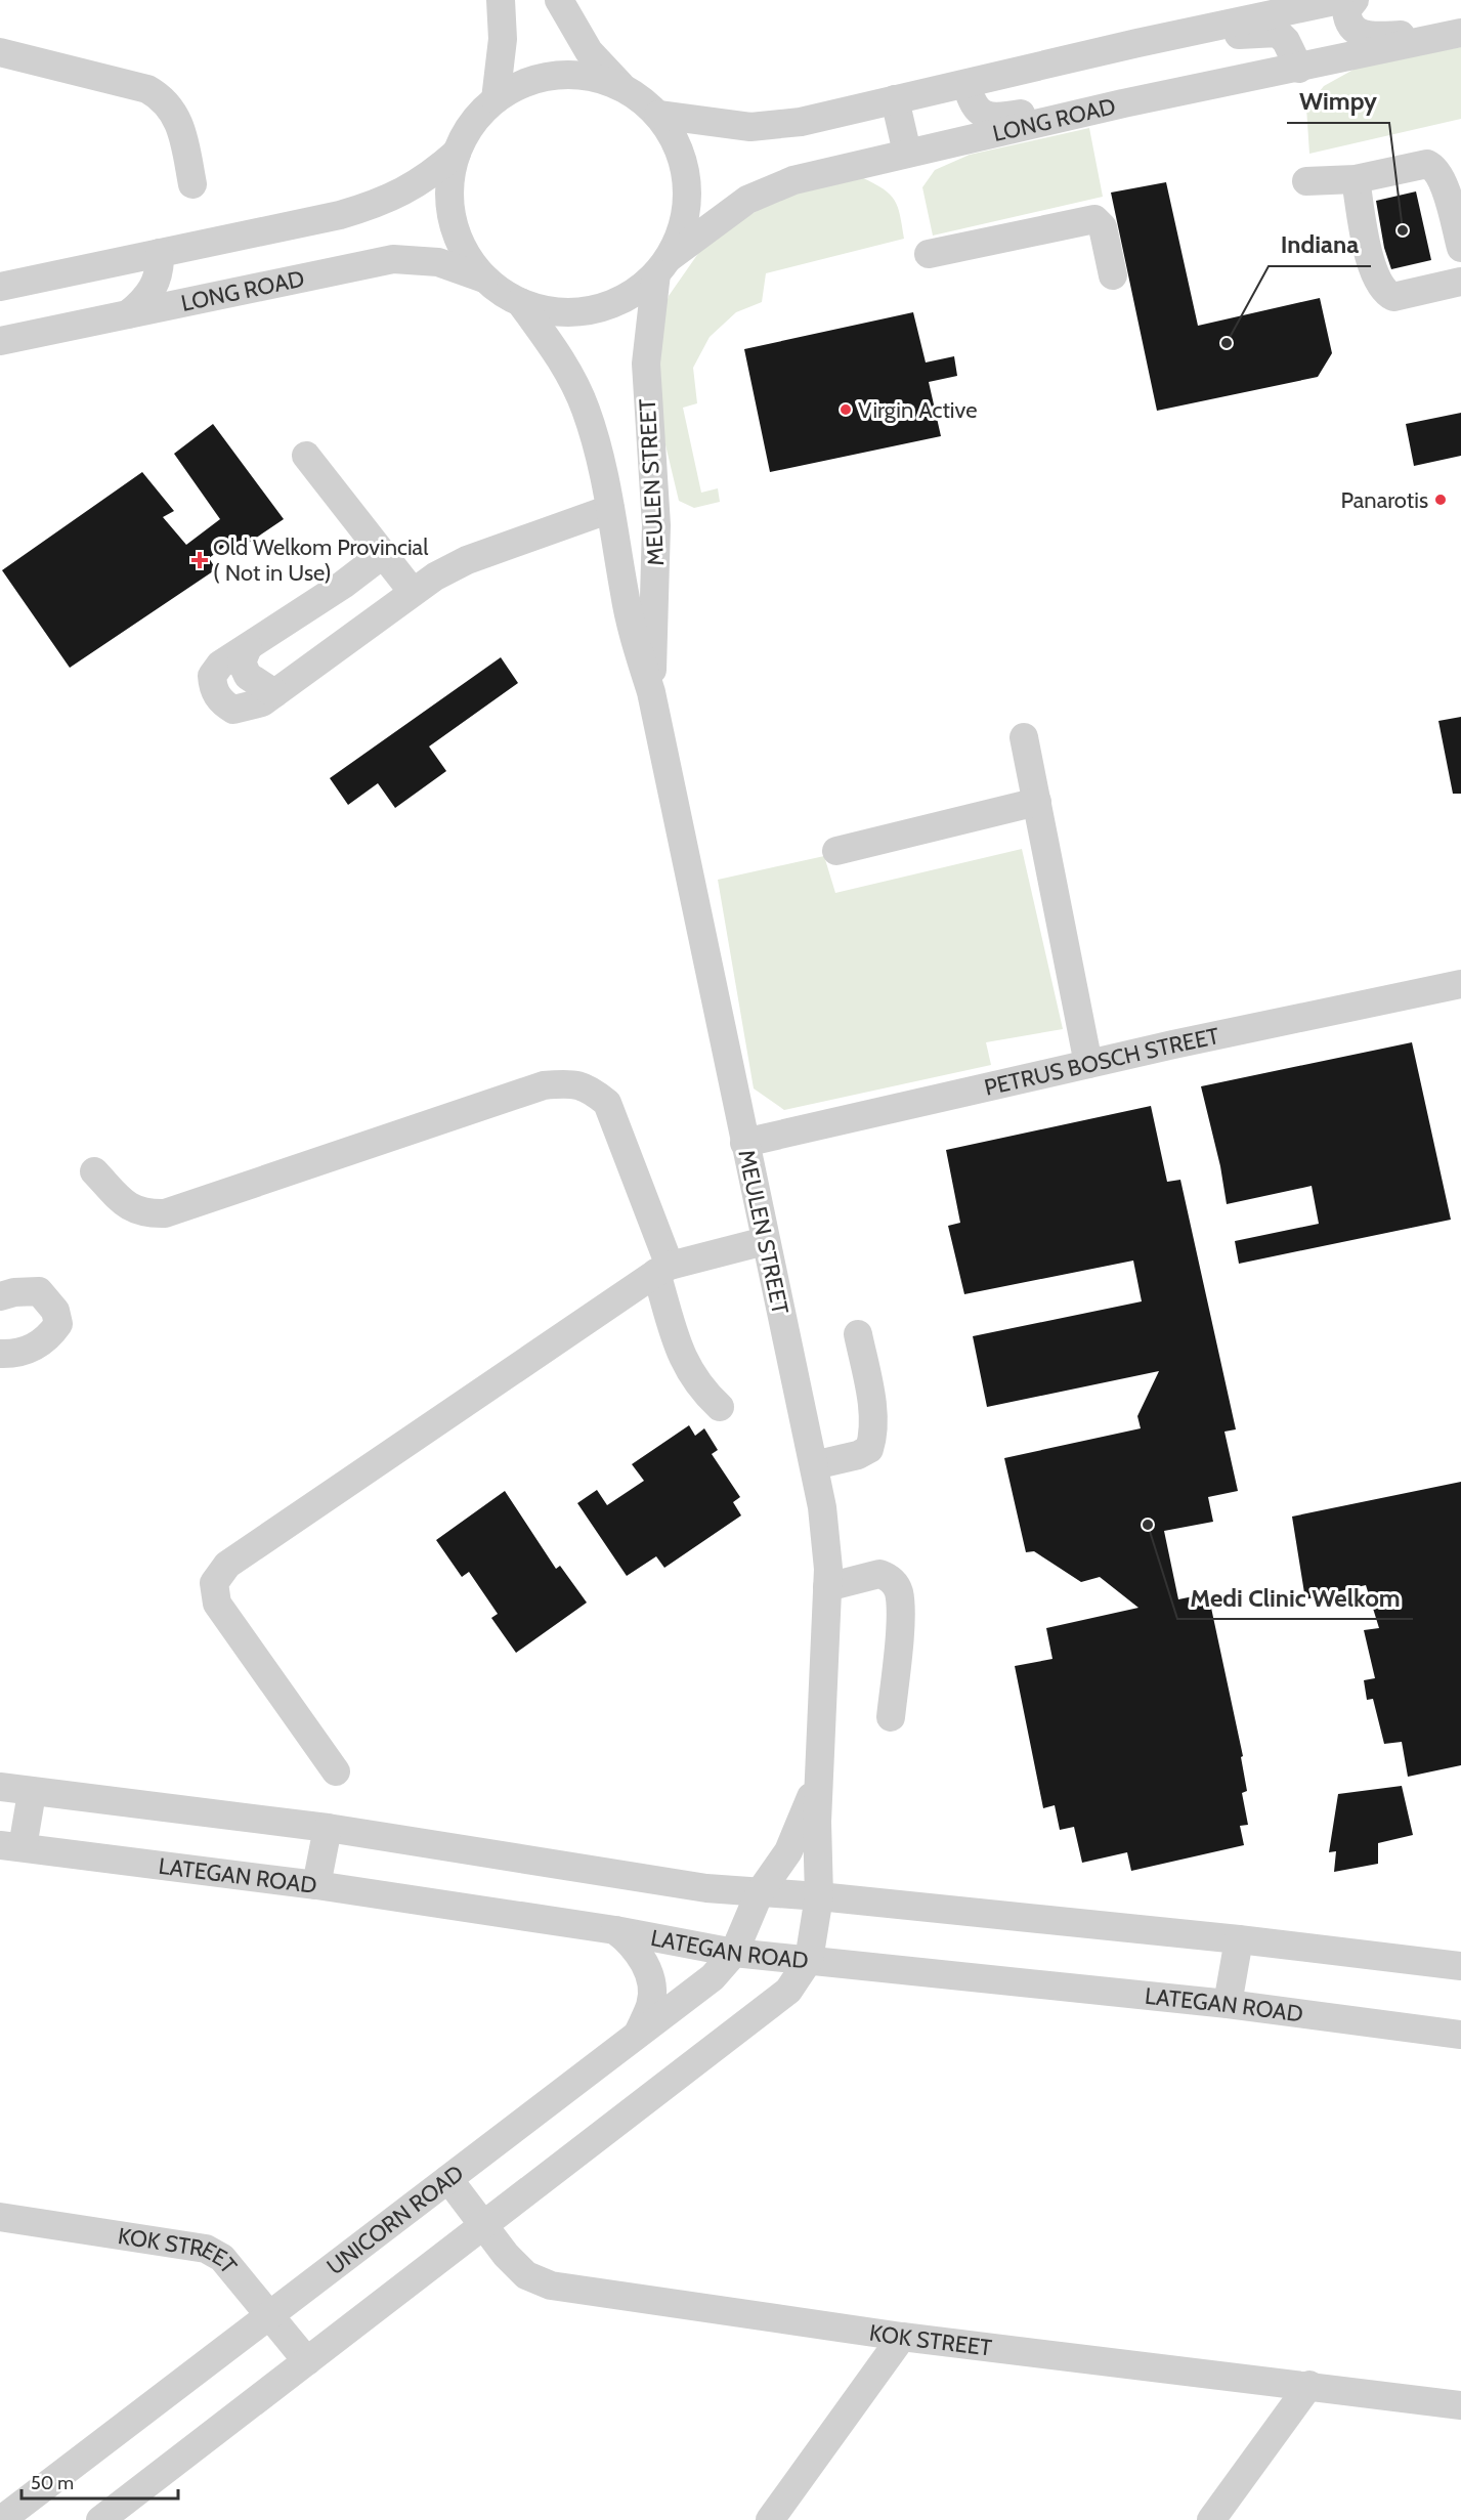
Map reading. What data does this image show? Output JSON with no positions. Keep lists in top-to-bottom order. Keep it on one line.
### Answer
{"streets":{"street":["LONG ROAD","MEULEN STREET","PETRUS BOSCH STREET","LATEGAN ROAD","UNICORN ROAD","KOK STREET"]},"crossings":[["LONG ROAD","MEULEN STREET"],["MEULEN STREET","PETRUS BOSCH STREET"],["MEULEN STREET","UNICORN ROAD"],["LATEGAN ROAD","UNICORN ROAD"],["UNICORN ROAD","KOK STREET"]],"places":{"other":["Wimpy","Indiana","Virgin Active","Panarotis","Medi Clinic Welkom"],"health":["Old Welkom Provincial ( Not in Use)"]},"scale_bar":"50 m"}
